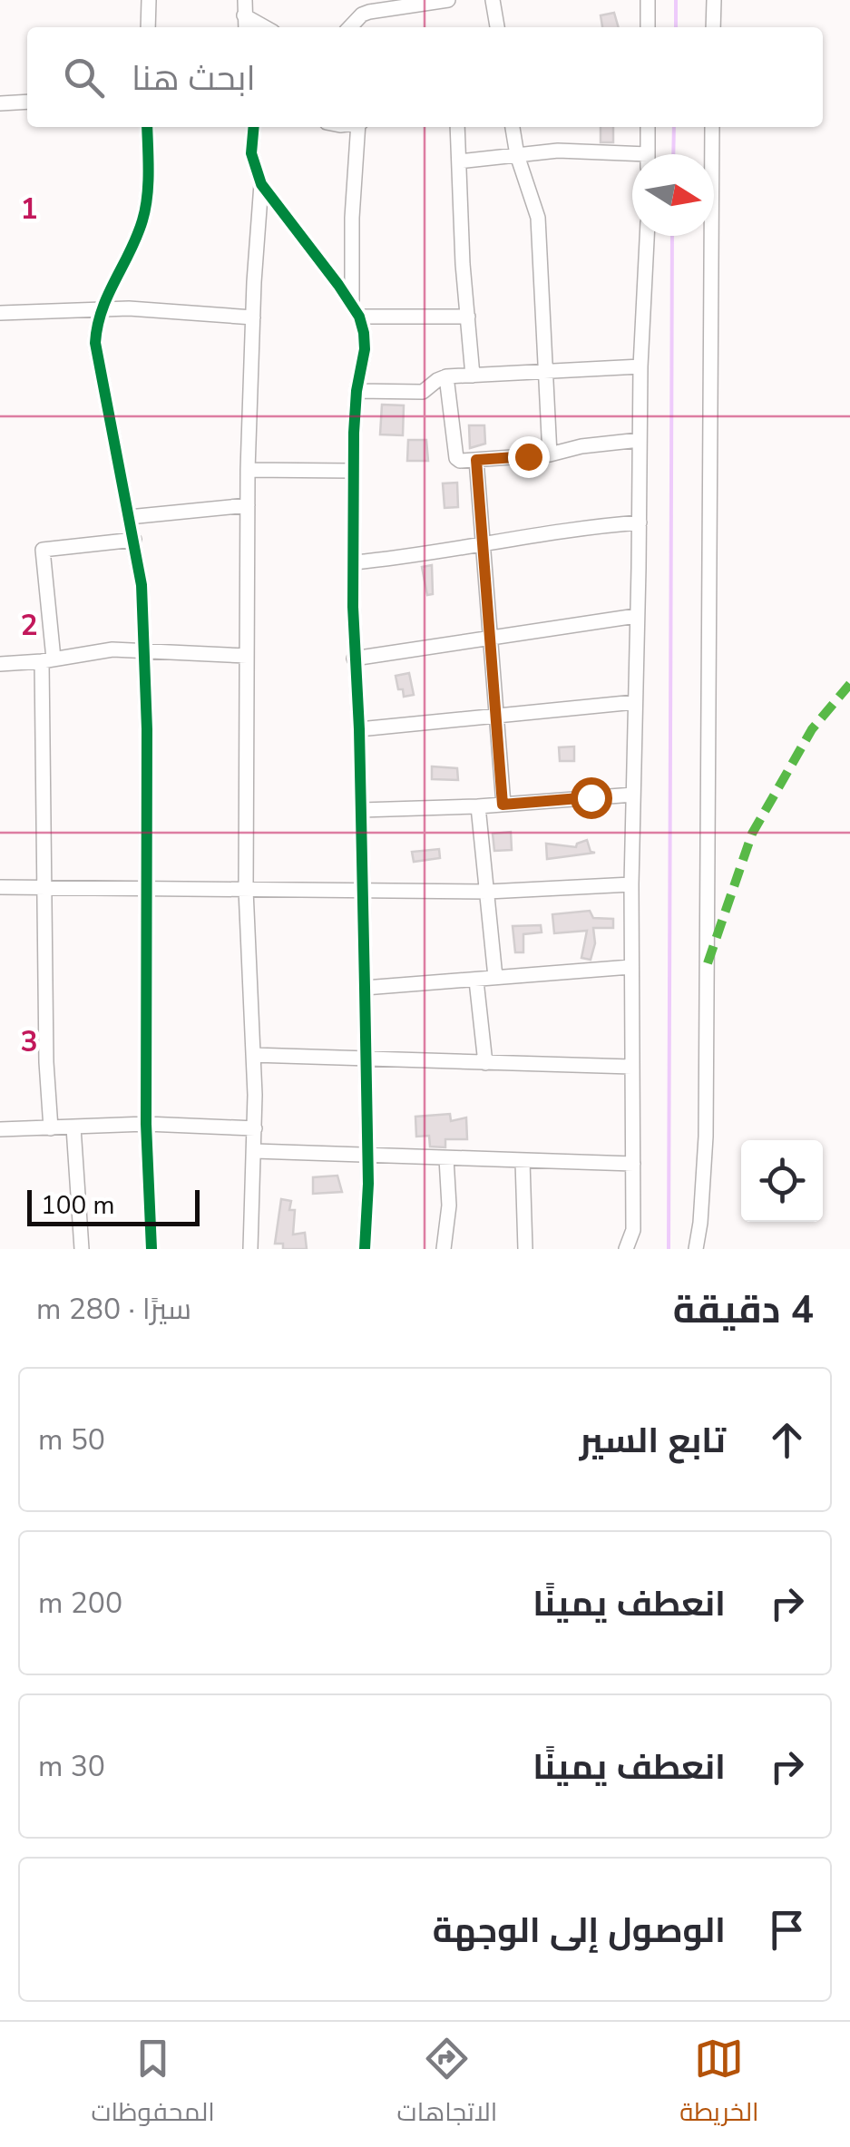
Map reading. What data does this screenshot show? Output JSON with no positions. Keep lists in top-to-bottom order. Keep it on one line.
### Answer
{"scale_bar":"100 m","north":"right","page":{"search":"ابحث هنا","scale":"100 m","heading":["4 دقيقة","سيرًا · 280 m"],"list":[["تابع السير","50 m"],["انعطف يمينًا","200 m"],["انعطف يمينًا","30 m"],"الوصول إلى الوجهة"],"nav":["الخريطة","الاتجاهات","المحفوظات"]},"grid":{"rows":["1","2","3"]}}
